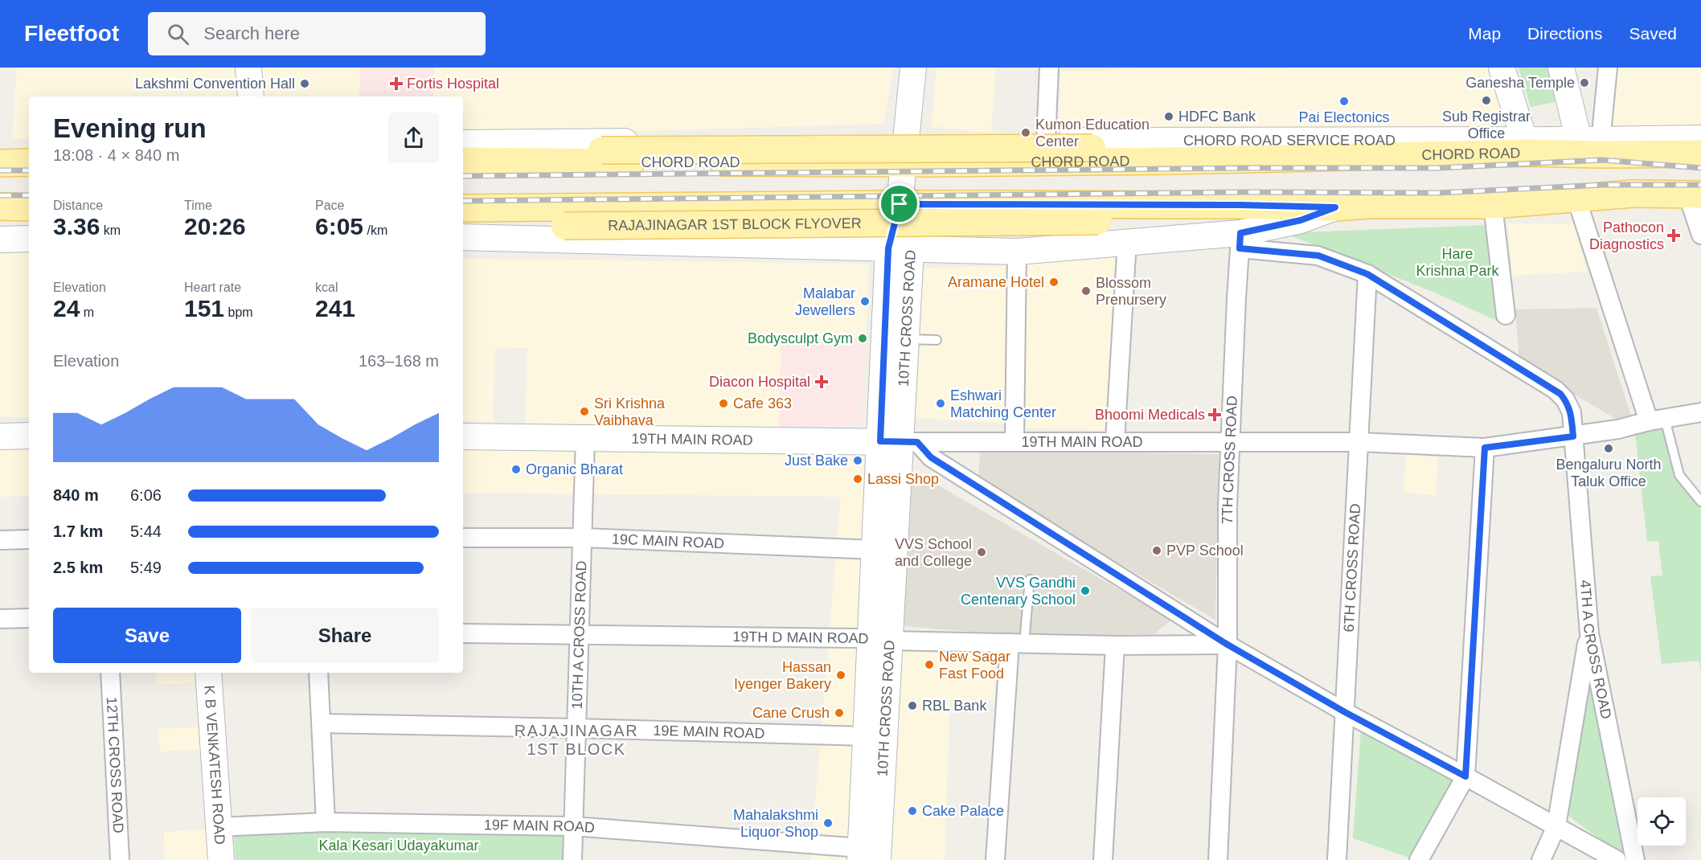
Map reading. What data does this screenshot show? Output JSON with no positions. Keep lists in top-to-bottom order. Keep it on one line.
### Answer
{"streets":{"main road":["CHORD ROAD","RAJAJINAGAR 1ST BLOCK FLYOVER"],"street":["CHORD ROAD SERVICE ROAD","10TH CROSS ROAD","19TH MAIN ROAD","7TH CROSS ROAD","19C MAIN ROAD","6TH CROSS ROAD","10TH A CROSS ROAD","19TH D MAIN ROAD","4TH A CROSS ROAD","19E MAIN ROAD","12TH CROSS ROAD","K B VENKATESH ROAD","19F MAIN ROAD"]},"crossings":[["CHORD ROAD SERVICE ROAD","CHORD ROAD"],["10TH CROSS ROAD","19TH MAIN ROAD"],["10TH CROSS ROAD","19C MAIN ROAD"],["10TH CROSS ROAD","19TH D MAIN ROAD"],["10TH CROSS ROAD","19E MAIN ROAD"],["10TH CROSS ROAD","19F MAIN ROAD"],["19TH MAIN ROAD","7TH CROSS ROAD"],["19TH MAIN ROAD","6TH CROSS ROAD"],["19TH MAIN ROAD","10TH A CROSS ROAD"],["19TH MAIN ROAD","4TH A CROSS ROAD"],["7TH CROSS ROAD","19TH D MAIN ROAD"],["7TH CROSS ROAD","4TH A CROSS ROAD"],["19C MAIN ROAD","10TH A CROSS ROAD"],["6TH CROSS ROAD","4TH A CROSS ROAD"],["10TH A CROSS ROAD","19TH D MAIN ROAD"],["10TH A CROSS ROAD","19E MAIN ROAD"],["10TH A CROSS ROAD","19F MAIN ROAD"],["K B VENKATESH ROAD","19F MAIN ROAD"]],"districts":["RAJAJINAGAR 1ST BLOCK"],"parks":["Hare Krishna Park","Kala Kesari Udayakumar"],"places":{"other":["Ganesha Temple","Lakshmi Convention Hall","Sub Registrar Office","Pai Electonics","HDFC Bank","Kumon Education Center","Aramane Hotel","Blossom Prenursery","Malabar Jewellers","Bodysculpt Gym","Cafe 363","Eshwari Matching Center","Sri Krishna Vaibhava","Bengaluru North Taluk Office","Just Bake","Organic Bharat","Lassi Shop","PVP School","VVS School and College","VVS Gandhi Centenary School","New Sagar Fast Food","Hassan Iyenger Bakery","RBL Bank","Cane Crush","Cake Palace","Mahalakshmi Liquor Shop"],"health":["Fortis Hospital","Pathocon Diagnostics","Diacon Hospital","Bhoomi Medicals"]},"page":{"header":"Fleetfoot","search":"Search here","nav":["Map","Directions","Saved"],"heading":["Evening run","18:08 · 4 × 840 m"],"stats":[["Distance","3.36 km"],["Time","20:26"],["Pace","6:05 /km"],["Elevation","24 m"],["Heart rate","151 bpm"],["kcal","241"]],"chart":["Elevation","163–168 m"],"list":[{"name":"840 m","note":"6:06"},{"name":"1.7 km","note":"5:44"},{"name":"2.5 km","note":"5:49"}],"buttons":["Save","Share"]}}
